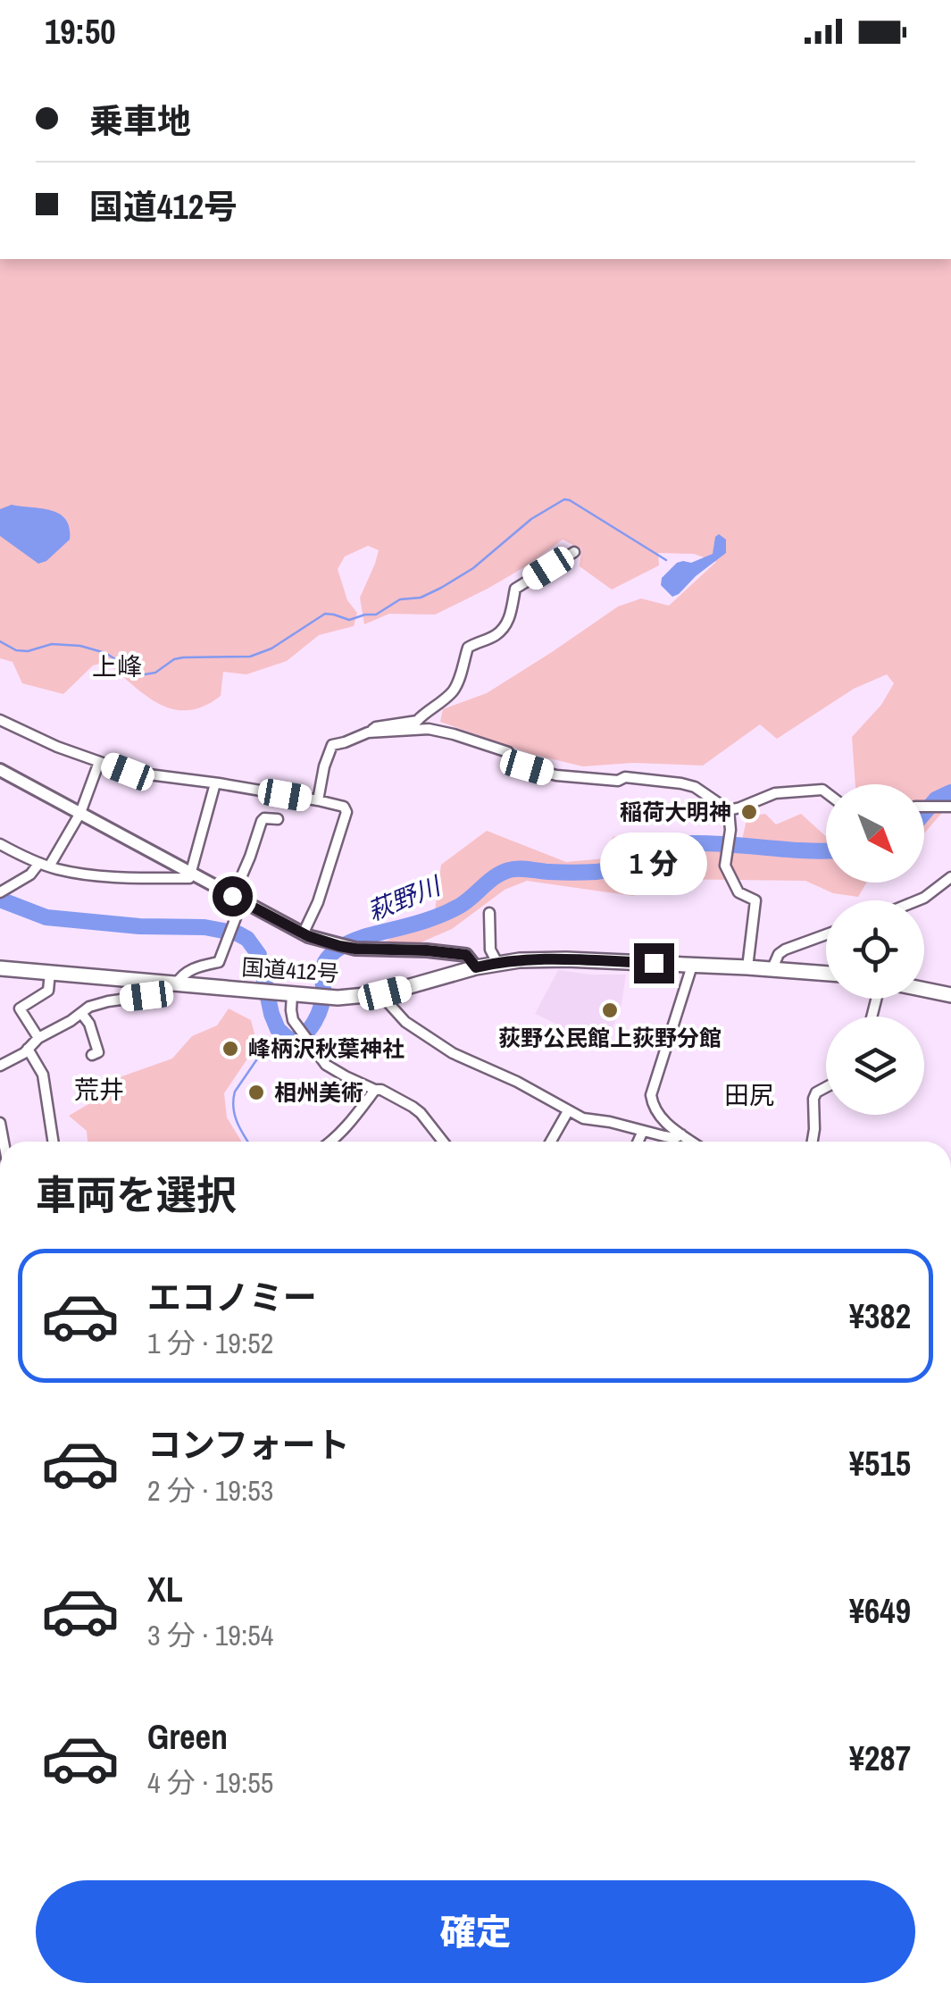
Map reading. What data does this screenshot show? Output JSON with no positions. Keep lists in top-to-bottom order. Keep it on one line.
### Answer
{"streets":{"highway":["国道412号"]},"districts":["上峰","荒井","田尻"],"water":["萩野川"],"places":["稲荷大明神","荻野公民館上荻野分館","峰柄沢秋葉神社","相州美術"],"north":"bottom right","page":{"status":"19:50","banner":["乗車地","国道412号"],"bubble":"1 分","heading":"車両を選択","list":[{"name":"エコノミー","note":"1 分 · 19:52","value":"¥382"},{"name":"コンフォート","note":"2 分 · 19:53","value":"¥515"},{"name":"XL","note":"3 分 · 19:54","value":"¥649"},{"name":"Green","note":"4 分 · 19:55","value":"¥287"}],"buttons":"確定"}}
